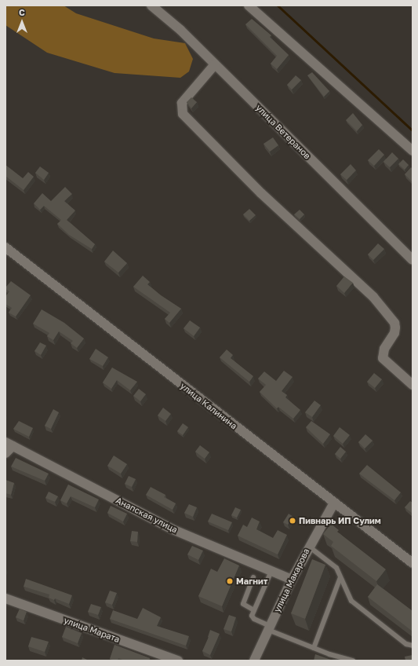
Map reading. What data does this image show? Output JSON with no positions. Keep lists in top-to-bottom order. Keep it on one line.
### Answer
{"streets":{"street":["улица Ветеранов","улица Калинина","Анапская улица","улица Макарова","улица Марата"]},"crossings":[["улица Калинина","улица Макарова"],["Анапская улица","улица Макарова"]],"places":["Пивнарь ИП Сулим","Магнит"],"north":"top"}
